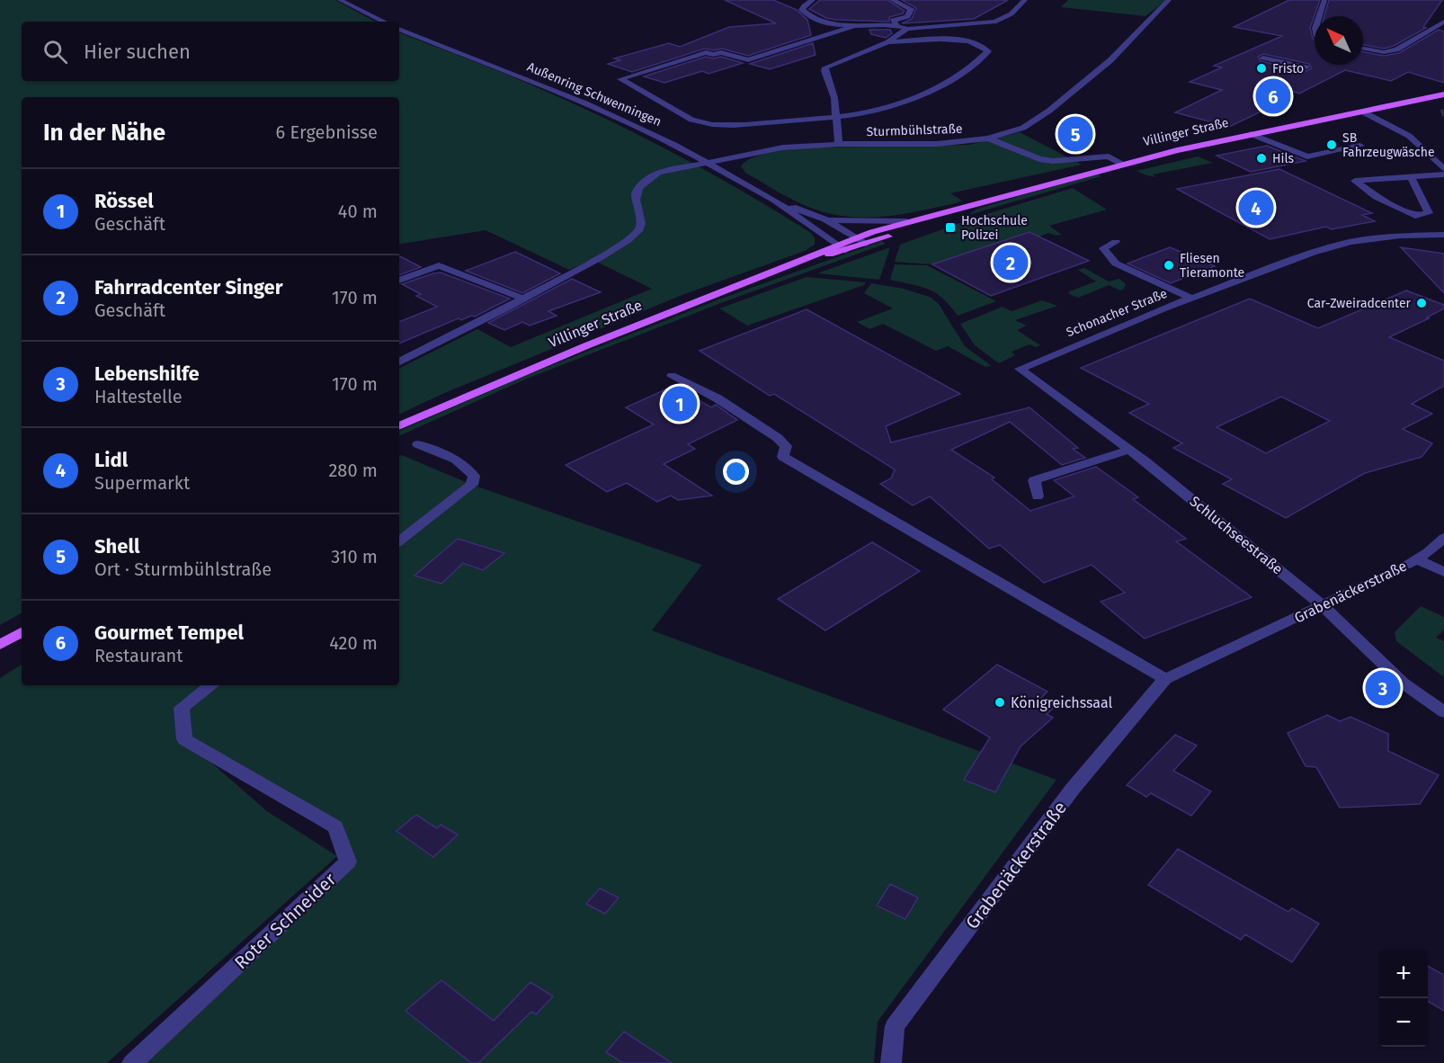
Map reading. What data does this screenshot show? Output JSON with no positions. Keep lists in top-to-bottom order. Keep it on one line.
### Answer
{"streets":{"main road":["Villinger Straße"],"street":["Außenring Schwenningen","Sturmbühlstraße","Schonacher Straße","Schluchseestraße","Grabenäckerstraße","Roter Schneider"]},"crossings":[["Außenring Schwenningen","Sturmbühlstraße"],["Außenring Schwenningen","Villinger Straße"],["Schonacher Straße","Schluchseestraße"],["Schluchseestraße","Grabenäckerstraße"]],"places":{"other":["Fristo","SB Fahrzeugwäsche","Hils","Fliesen Tieramonte","Car-Zweiradcenter","Königreichssaal"],"transit":["Hochschule Polizei"]},"north":"top left","page":{"search":"Hier suchen","pins":["6","5","4","2","1","3"],"heading":["In der Nähe","6 Ergebnisse"],"list":[{"mark":"1","name":"Rössel","note":"Geschäft","value":"40 m"},{"mark":"2","name":"Fahrradcenter Singer","note":"Geschäft","value":"170 m"},{"mark":"3","name":"Lebenshilfe","note":"Haltestelle","value":"170 m"},{"mark":"4","name":"Lidl","note":"Supermarkt","value":"280 m"},{"mark":"5","name":"Shell","note":"Ort · Sturmbühlstraße","value":"310 m"},{"mark":"6","name":"Gourmet Tempel","note":"Restaurant","value":"420 m"}],"map_buttons":["+","−"]}}
